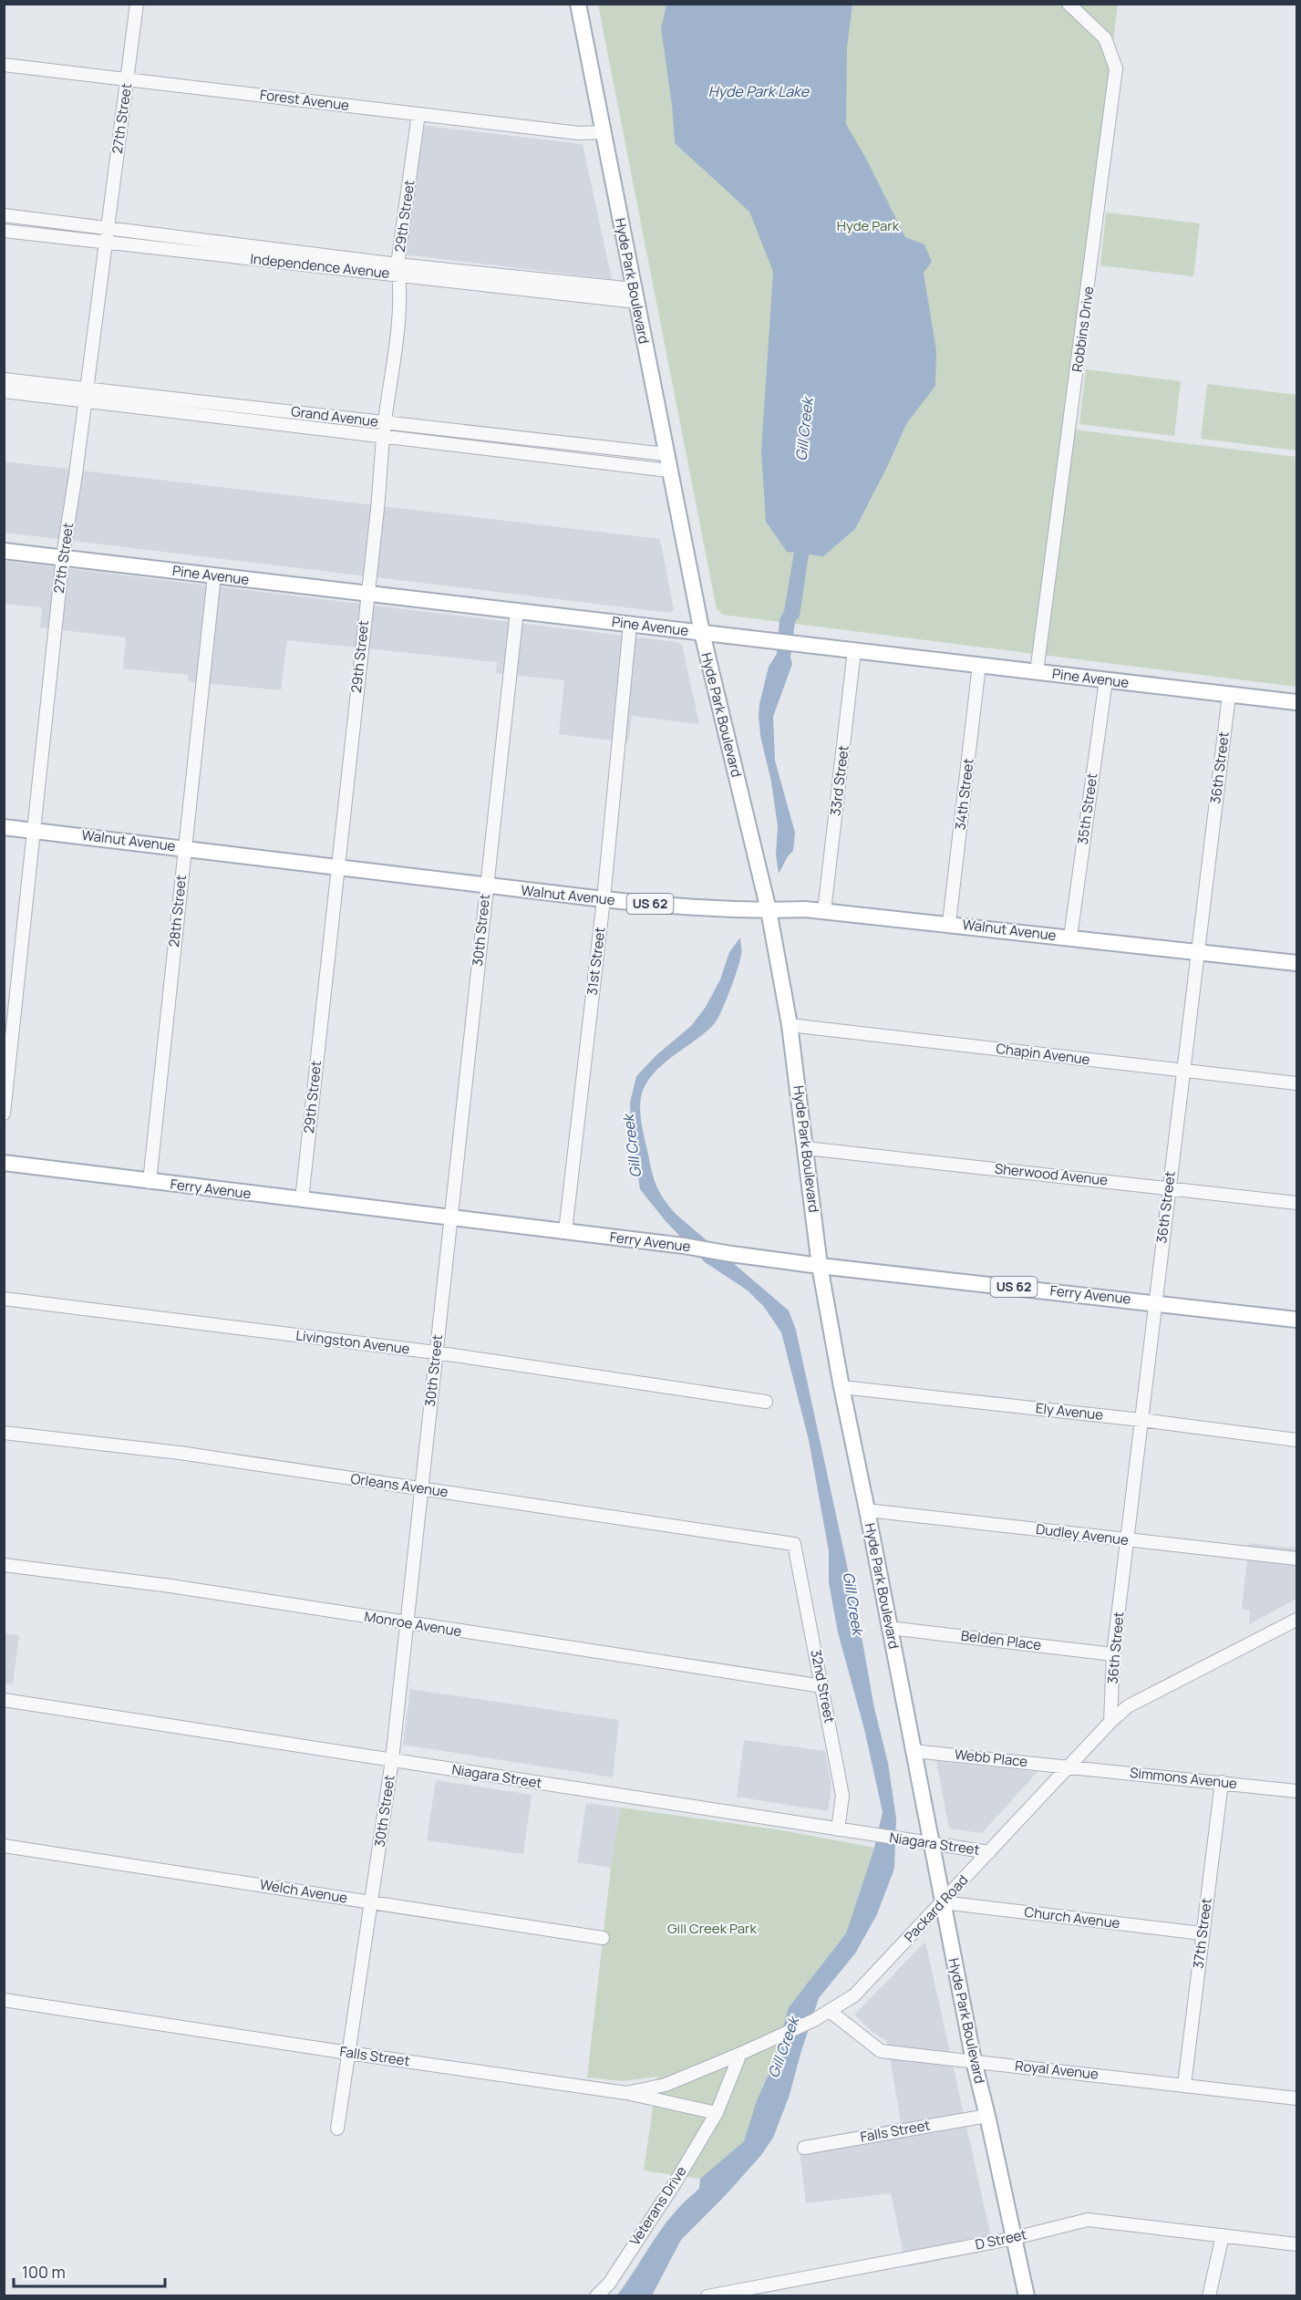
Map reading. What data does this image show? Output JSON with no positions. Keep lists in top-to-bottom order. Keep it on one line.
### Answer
{"streets":{"main road":["Hyde Park Boulevard","Pine Avenue","Walnut Avenue","US 62","Ferry Avenue"],"street":["Forest Avenue","27th Street","29th Street","Independence Avenue","Robbins Drive","Grand Avenue","36th Street","33rd Street","34th Street","35th Street","28th Street","30th Street","31st Street","Chapin Avenue","Sherwood Avenue","Livingston Avenue","Ely Avenue","Orleans Avenue","Dudley Avenue","Monroe Avenue","Belden Place","32nd Street","Webb Place","Niagara Street","Simmons Avenue","Welch Avenue","Packard Road","Church Avenue","37th Street","Falls Street","Royal Avenue","Veterans Drive","D Street"]},"crossings":[["Forest Avenue","27th Street"],["Forest Avenue","29th Street"],["Forest Avenue","Hyde Park Boulevard"],["27th Street","Independence Avenue"],["27th Street","Grand Avenue"],["27th Street","Pine Avenue"],["27th Street","Walnut Avenue"],["29th Street","Independence Avenue"],["29th Street","Grand Avenue"],["29th Street","Pine Avenue"],["29th Street","Walnut Avenue"],["29th Street","Ferry Avenue"],["Independence Avenue","Hyde Park Boulevard"],["Hyde Park Boulevard","Grand Avenue"],["Hyde Park Boulevard","Pine Avenue"],["Hyde Park Boulevard","Walnut Avenue"],["Hyde Park Boulevard","Chapin Avenue"],["Hyde Park Boulevard","Sherwood Avenue"],["Hyde Park Boulevard","Ferry Avenue"],["Hyde Park Boulevard","Ely Avenue"],["Hyde Park Boulevard","Dudley Avenue"],["Hyde Park Boulevard","Belden Place"],["Hyde Park Boulevard","Webb Place"],["Hyde Park Boulevard","Niagara Street"],["Hyde Park Boulevard","Packard Road"],["Hyde Park Boulevard","Church Avenue"],["Hyde Park Boulevard","Falls Street"],["Hyde Park Boulevard","Royal Avenue"],["Hyde Park Boulevard","D Street"],["Robbins Drive","Pine Avenue"],["Pine Avenue","36th Street"],["Pine Avenue","33rd Street"],["Pine Avenue","34th Street"],["Pine Avenue","35th Street"],["Pine Avenue","28th Street"],["Pine Avenue","30th Street"],["Pine Avenue","31st Street"],["36th Street","Walnut Avenue"],["36th Street","Chapin Avenue"],["36th Street","Sherwood Avenue"],["36th Street","Ferry Avenue"],["36th Street","Ely Avenue"],["36th Street","Dudley Avenue"],["36th Street","Belden Place"],["36th Street","Packard Road"],["33rd Street","Walnut Avenue"],["34th Street","Walnut Avenue"],["35th Street","Walnut Avenue"],["Walnut Avenue","28th Street"],["Walnut Avenue","30th Street"],["Walnut Avenue","31st Street"],["28th Street","Ferry Avenue"],["30th Street","Ferry Avenue"],["30th Street","Livingston Avenue"],["30th Street","Orleans Avenue"],["30th Street","Monroe Avenue"],["30th Street","Niagara Street"],["30th Street","Welch Avenue"],["30th Street","Falls Street"],["31st Street","Ferry Avenue"],["Orleans Avenue","32nd Street"],["Monroe Avenue","32nd Street"],["32nd Street","Niagara Street"],["Webb Place","Simmons Avenue"],["Webb Place","Packard Road"],["Niagara Street","Packard Road"],["Simmons Avenue","Packard Road"],["Simmons Avenue","37th Street"],["Packard Road","Church Avenue"],["Packard Road","Falls Street"],["Packard Road","Royal Avenue"],["Church Avenue","37th Street"],["37th Street","Royal Avenue"]],"water":["Hyde Park Lake","Gill Creek"],"parks":["Hyde Park","Gill Creek Park"],"scale_bar":"100 m"}
